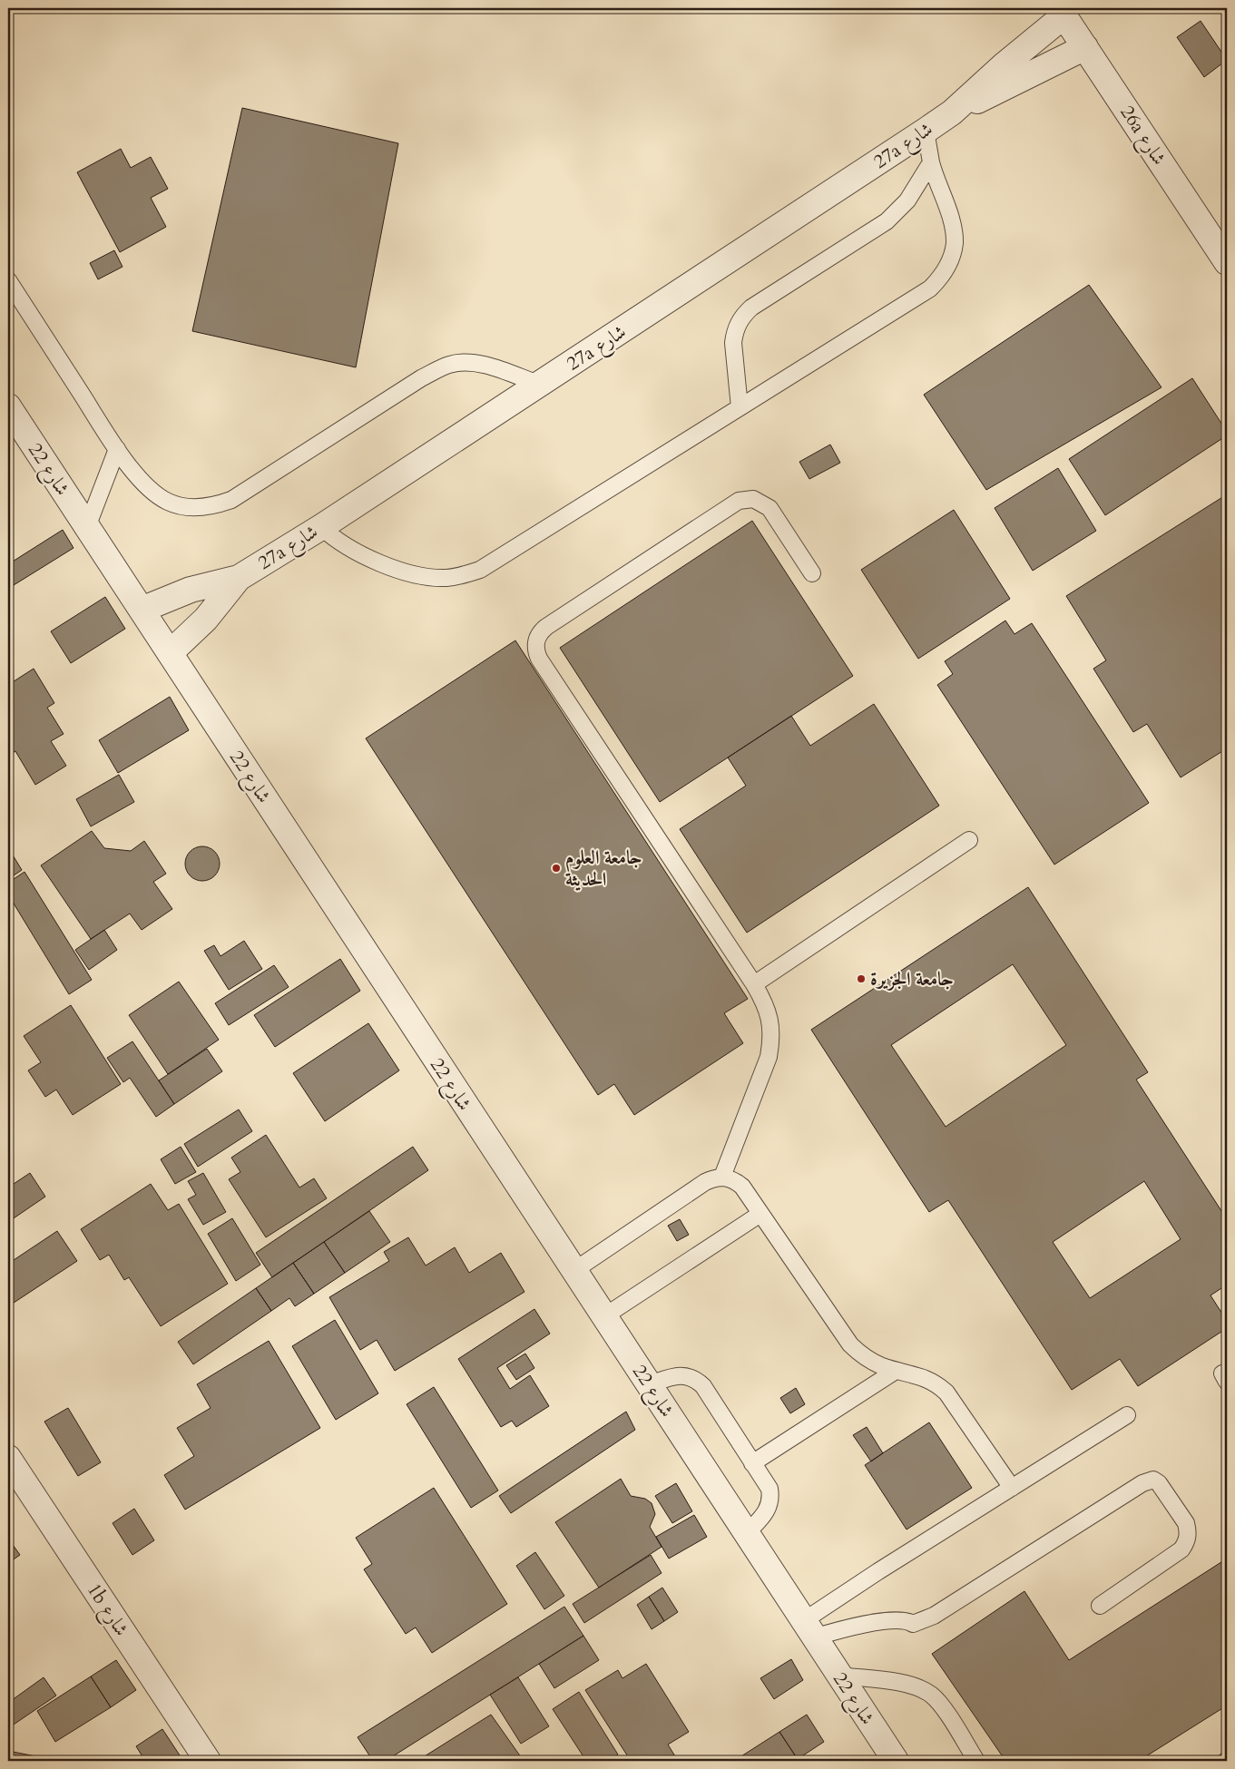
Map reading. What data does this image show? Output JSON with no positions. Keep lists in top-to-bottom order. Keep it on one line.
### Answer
{"streets":{"street":["26a شارع","27a شارع","شارع 22","1b شارع"]},"crossings":[["26a شارع","27a شارع"],["27a شارع","شارع 22"]],"places":["جامعة العلوم الحديثة","جامعة الجزيرة"]}
